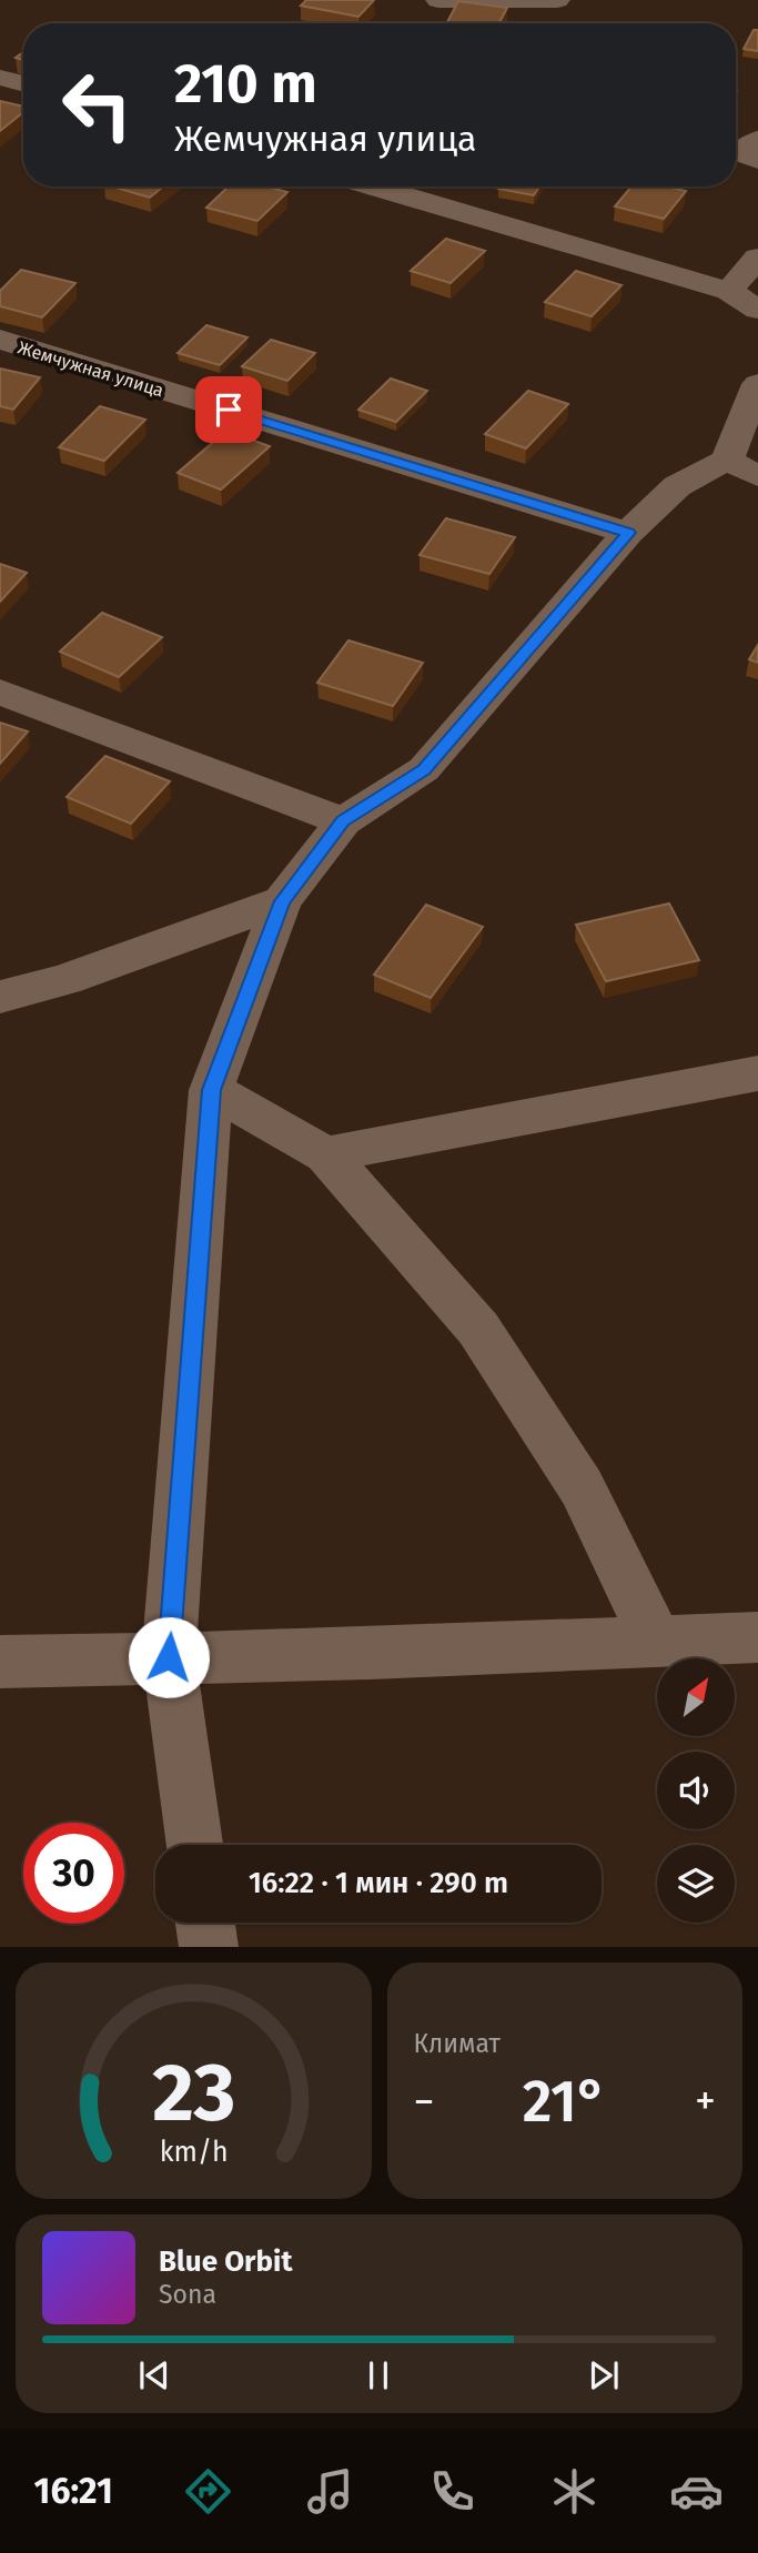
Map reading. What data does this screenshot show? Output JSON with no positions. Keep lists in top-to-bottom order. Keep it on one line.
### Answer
{"streets":{"street":["Жемчужная улица"]},"north":"top right","page":{"turn":["210 m","Жемчужная улица"],"limit":"30","trip":"16:22 · 1 мин · 290 m","tile":"Климат","heat":["−","21°","+"],"song":["Blue Orbit","Sona"],"tabs":"16:21","gauge":["23","km/h"]}}
